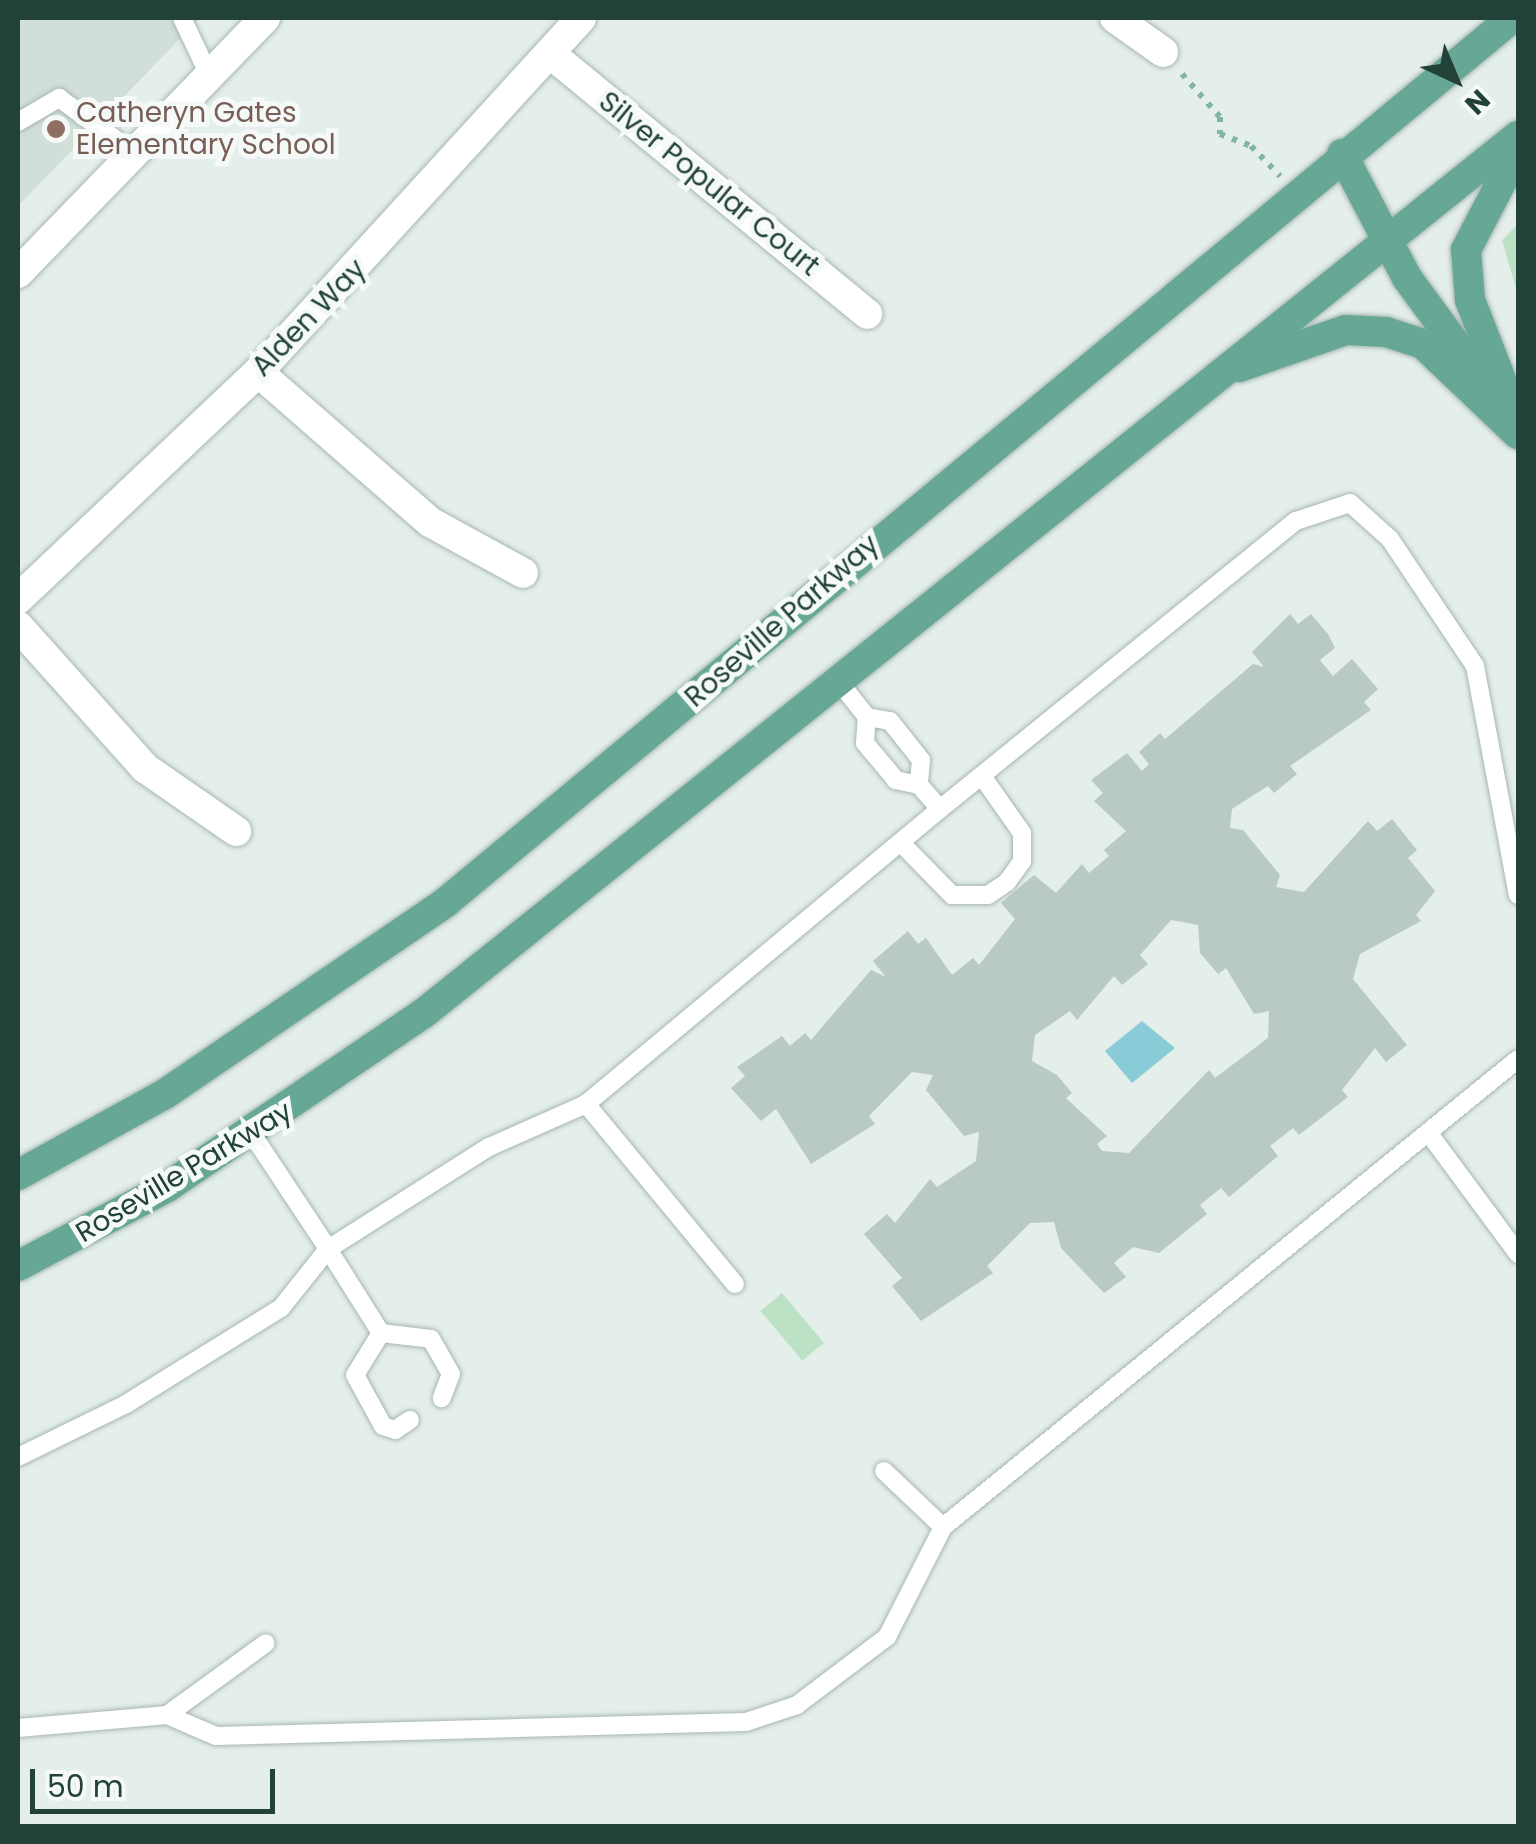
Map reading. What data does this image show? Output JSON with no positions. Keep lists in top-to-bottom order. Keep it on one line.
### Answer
{"streets":{"main road":["Roseville Parkway"],"street":["Silver Popular Court","Alden Way"]},"crossings":[["Silver Popular Court","Alden Way"]],"places":["Catheryn Gates Elementary School"],"scale_bar":"50 m","north":"bottom right"}
